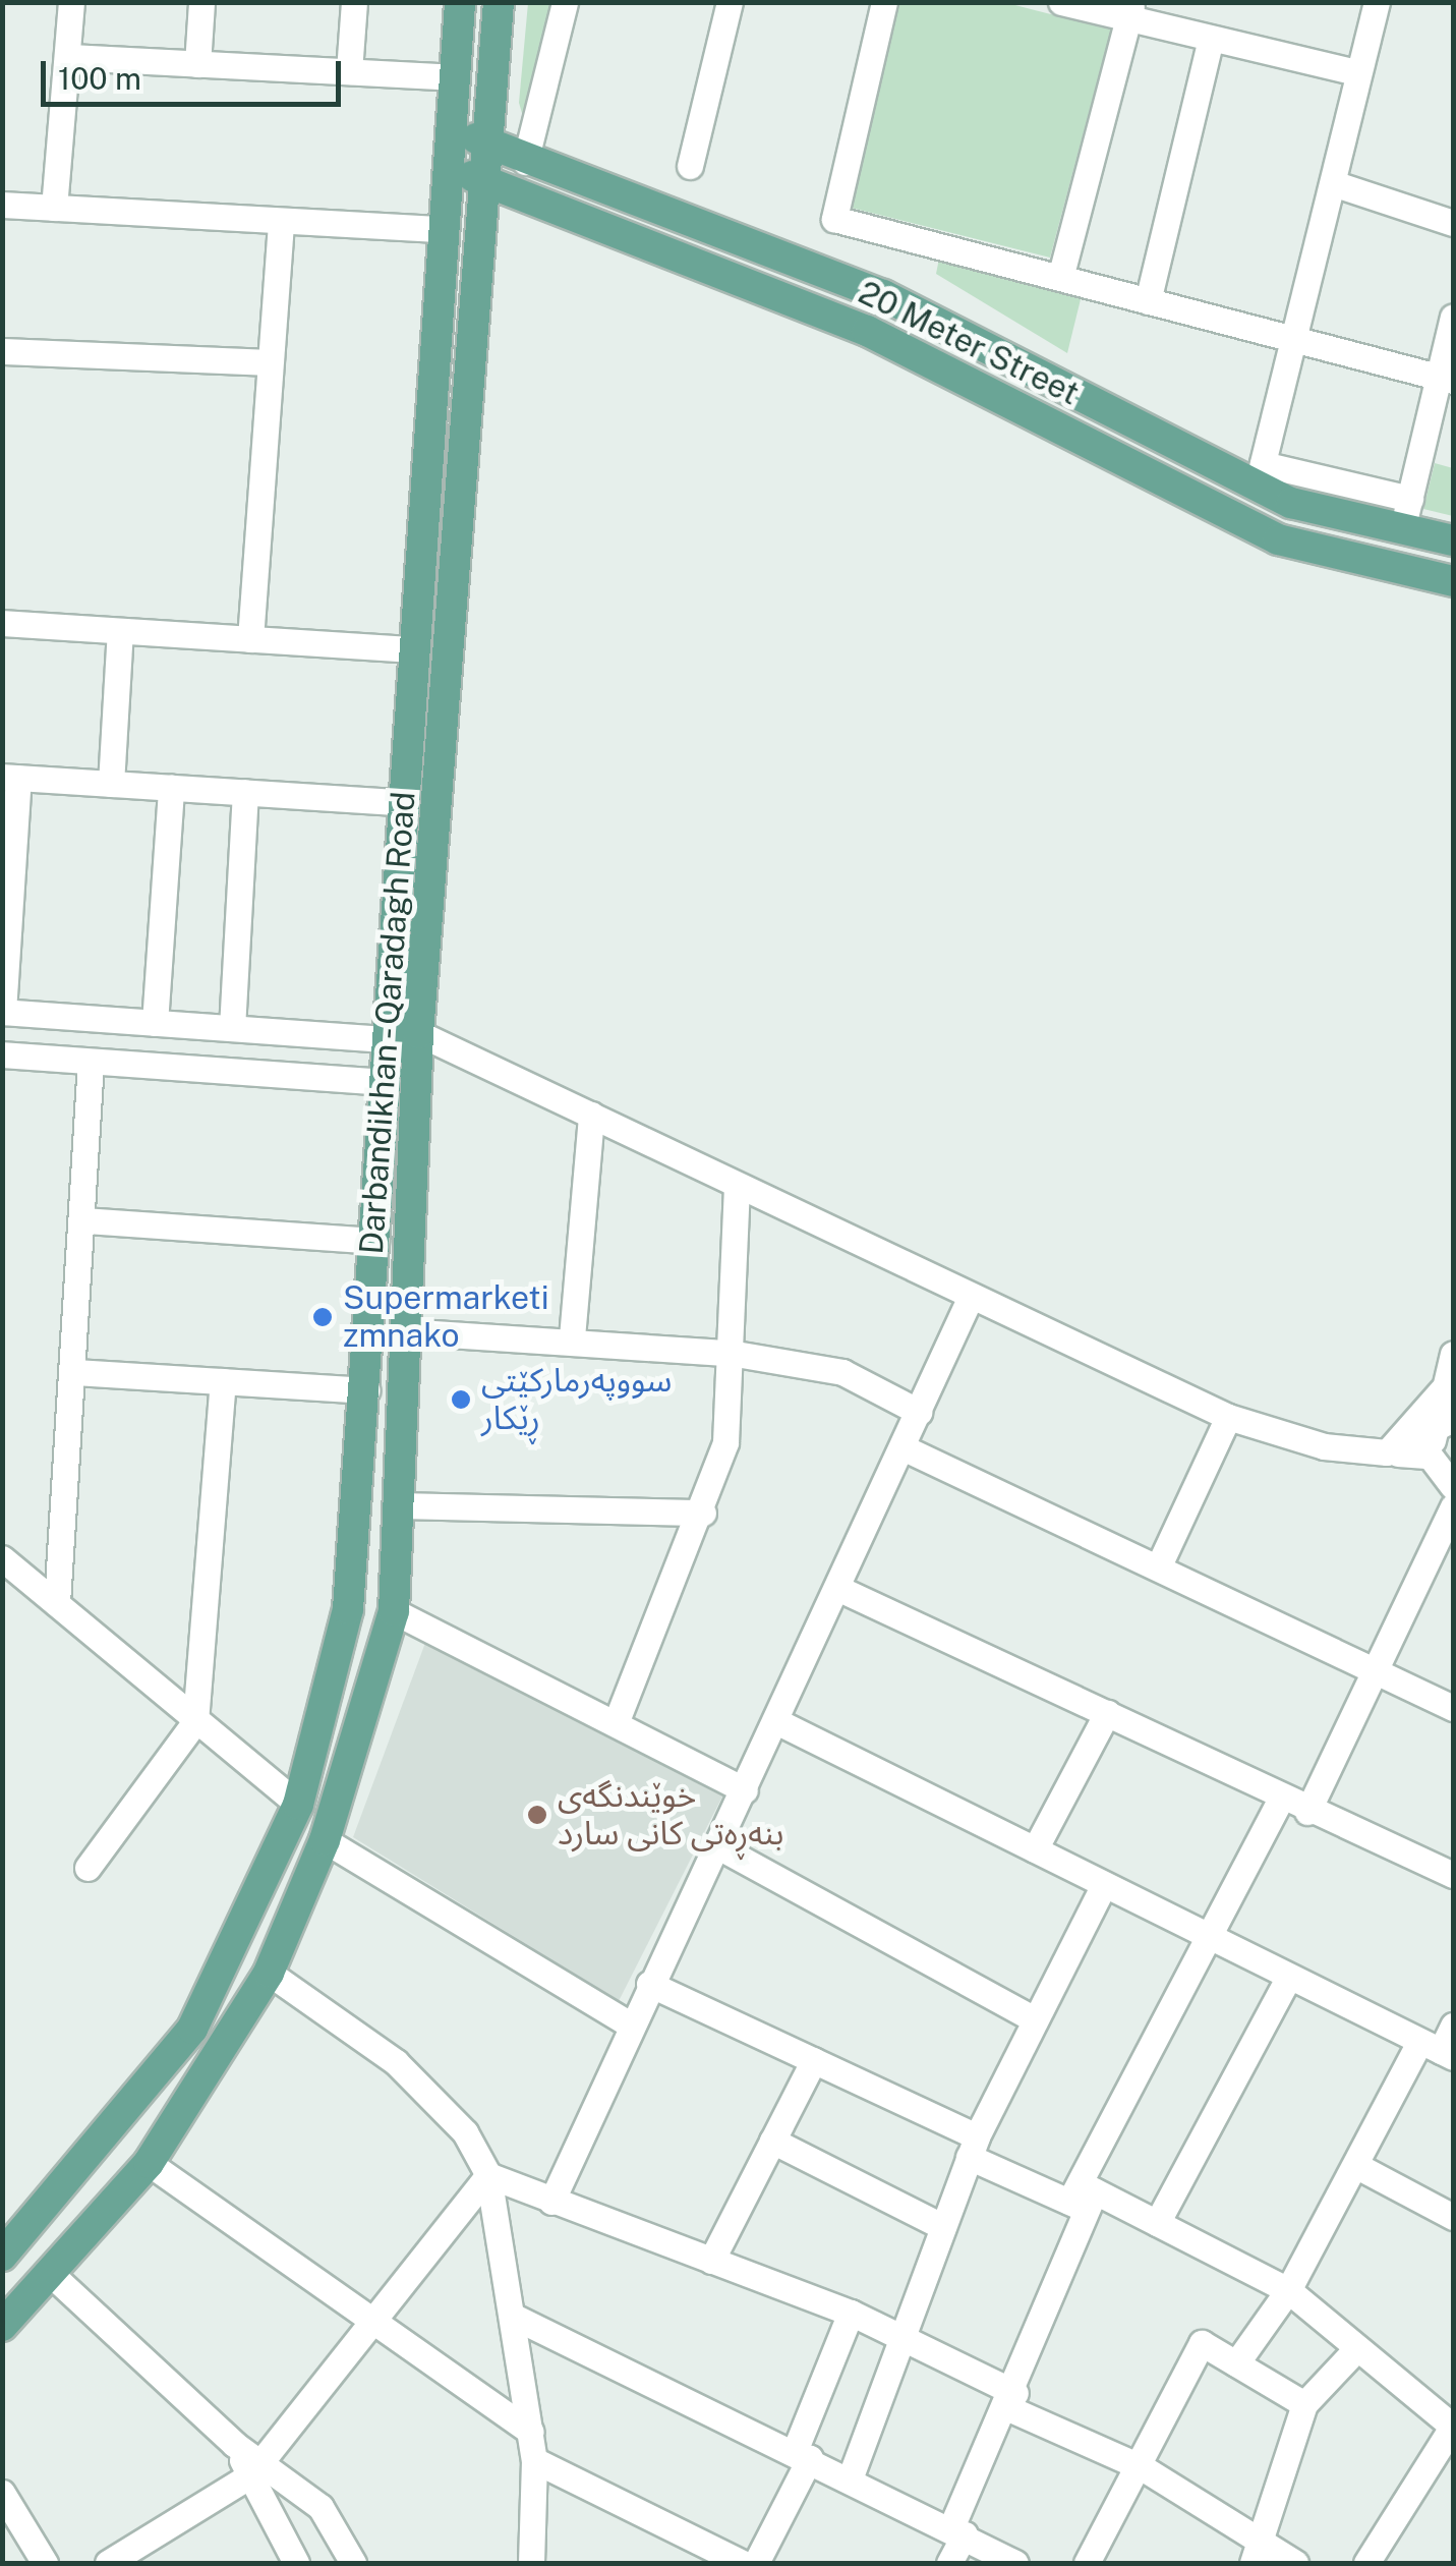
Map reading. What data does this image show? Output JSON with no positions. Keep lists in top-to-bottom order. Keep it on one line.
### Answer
{"streets":{"main road":["20 Meter Street","Darbandikhan - Qaradagh Road"]},"crossings":[["20 Meter Street","Darbandikhan - Qaradagh Road"]],"places":["Supermarketi zmnako","سووپەرمارکێتی ڕێکار","خوێندنگەی بنەڕەتی کانی سارد"],"scale_bar":"100 m"}
